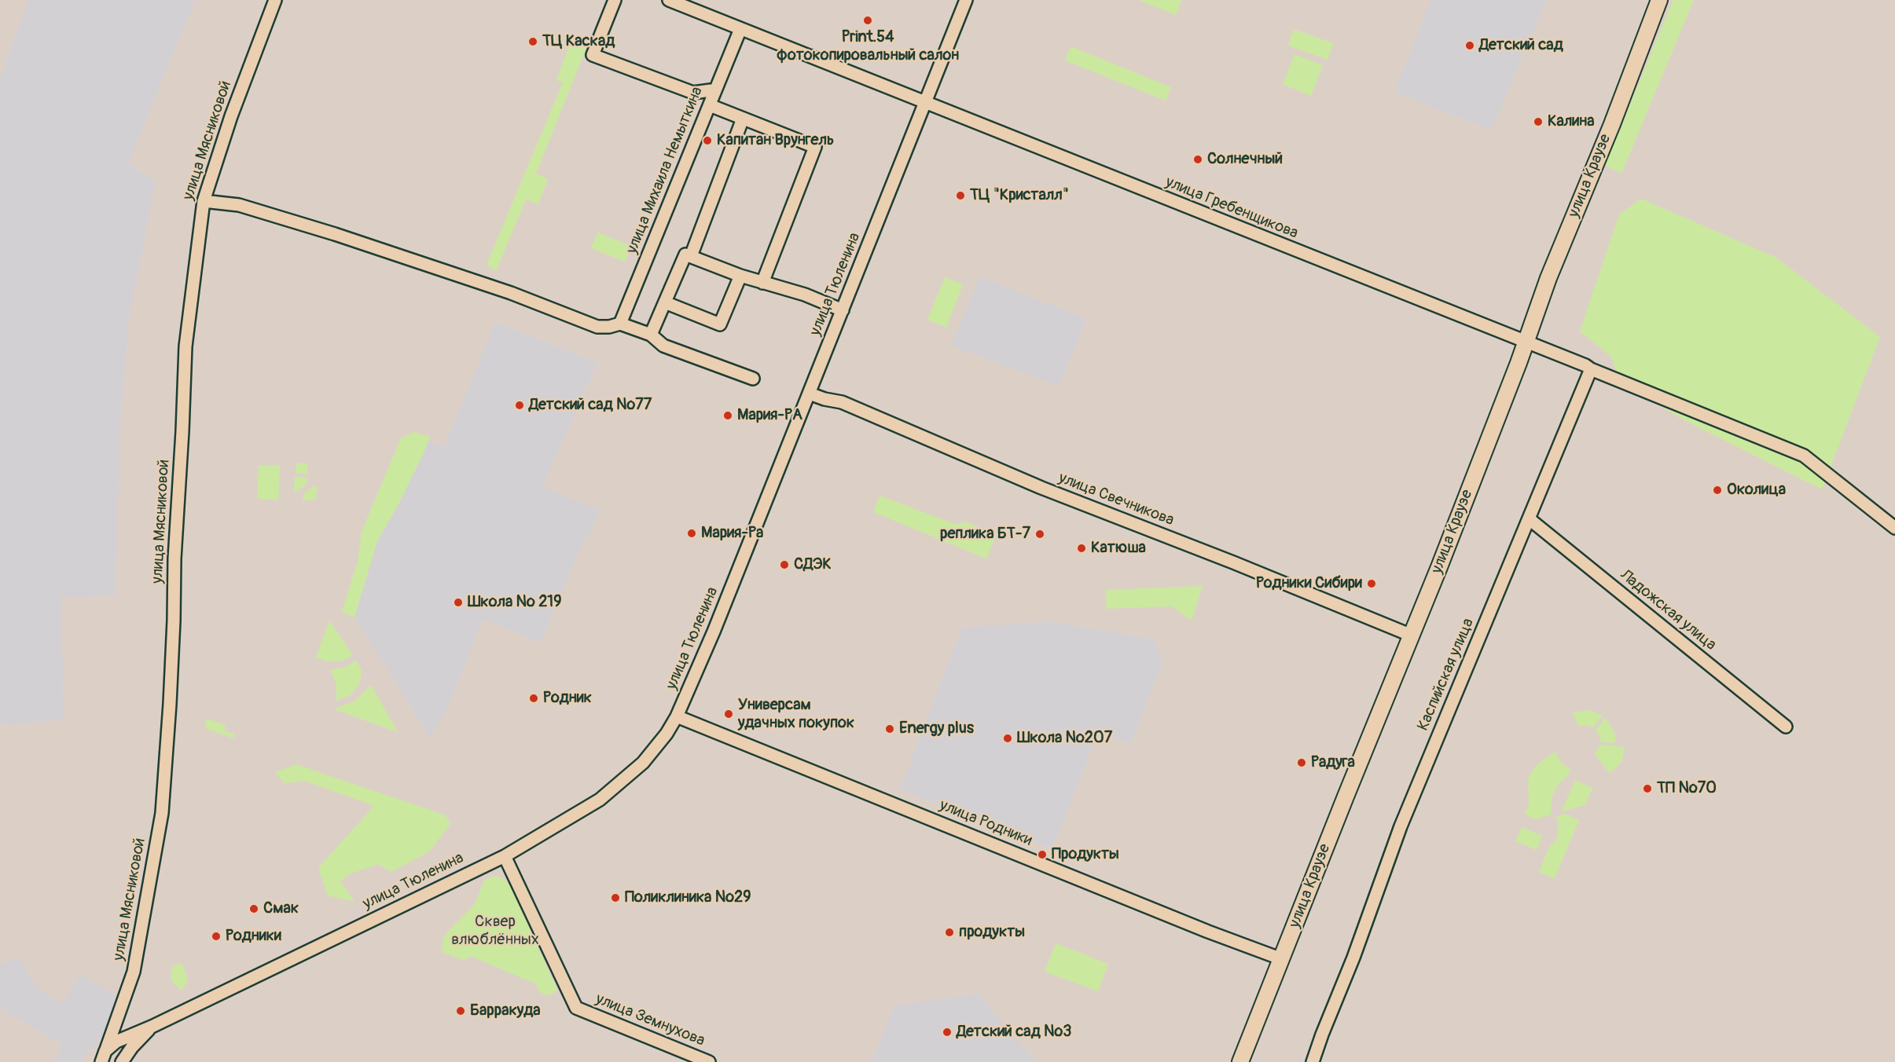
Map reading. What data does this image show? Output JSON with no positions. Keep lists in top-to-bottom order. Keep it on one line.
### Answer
{"streets":{"main road":["улица Краузе"],"street":["улица Мясниковой","улица Михаила Немыткина","улица Гребенщикова","улица Тюленина","улица Свечникова","Ладожская улица","Каспийская улица","улица Родники","улица Земнухова"]},"crossings":[["улица Мясниковой","улица Тюленина"],["улица Михаила Немыткина","улица Гребенщикова"],["улица Краузе","улица Гребенщикова"],["улица Краузе","улица Свечникова"],["улица Краузе","улица Родники"],["улица Гребенщикова","улица Тюленина"],["улица Тюленина","улица Свечникова"],["улица Тюленина","улица Родники"],["улица Тюленина","улица Земнухова"],["Ладожская улица","Каспийская улица"]],"parks":["Сквер влюблённых"],"places":["Print.54 фотокопировальный салон","ТЦ Каскад","Детский сад","Калина","Капитан Врунгель","Солнечный","ТЦ \"Кристалл\"","Детский сад №77","Мария-РА","Околица","Мария-Ра","реплика БТ-7","Катюша","СДЭК","Родники Сибири","Школа № 219","Родник","Универсам удачных покупок","Energy plus","Школа №207","Радуга","ТП №70","Продукты","Поликлиника №29","Смак","продукты","Родники","Барракуда","Детский сад №3"]}
